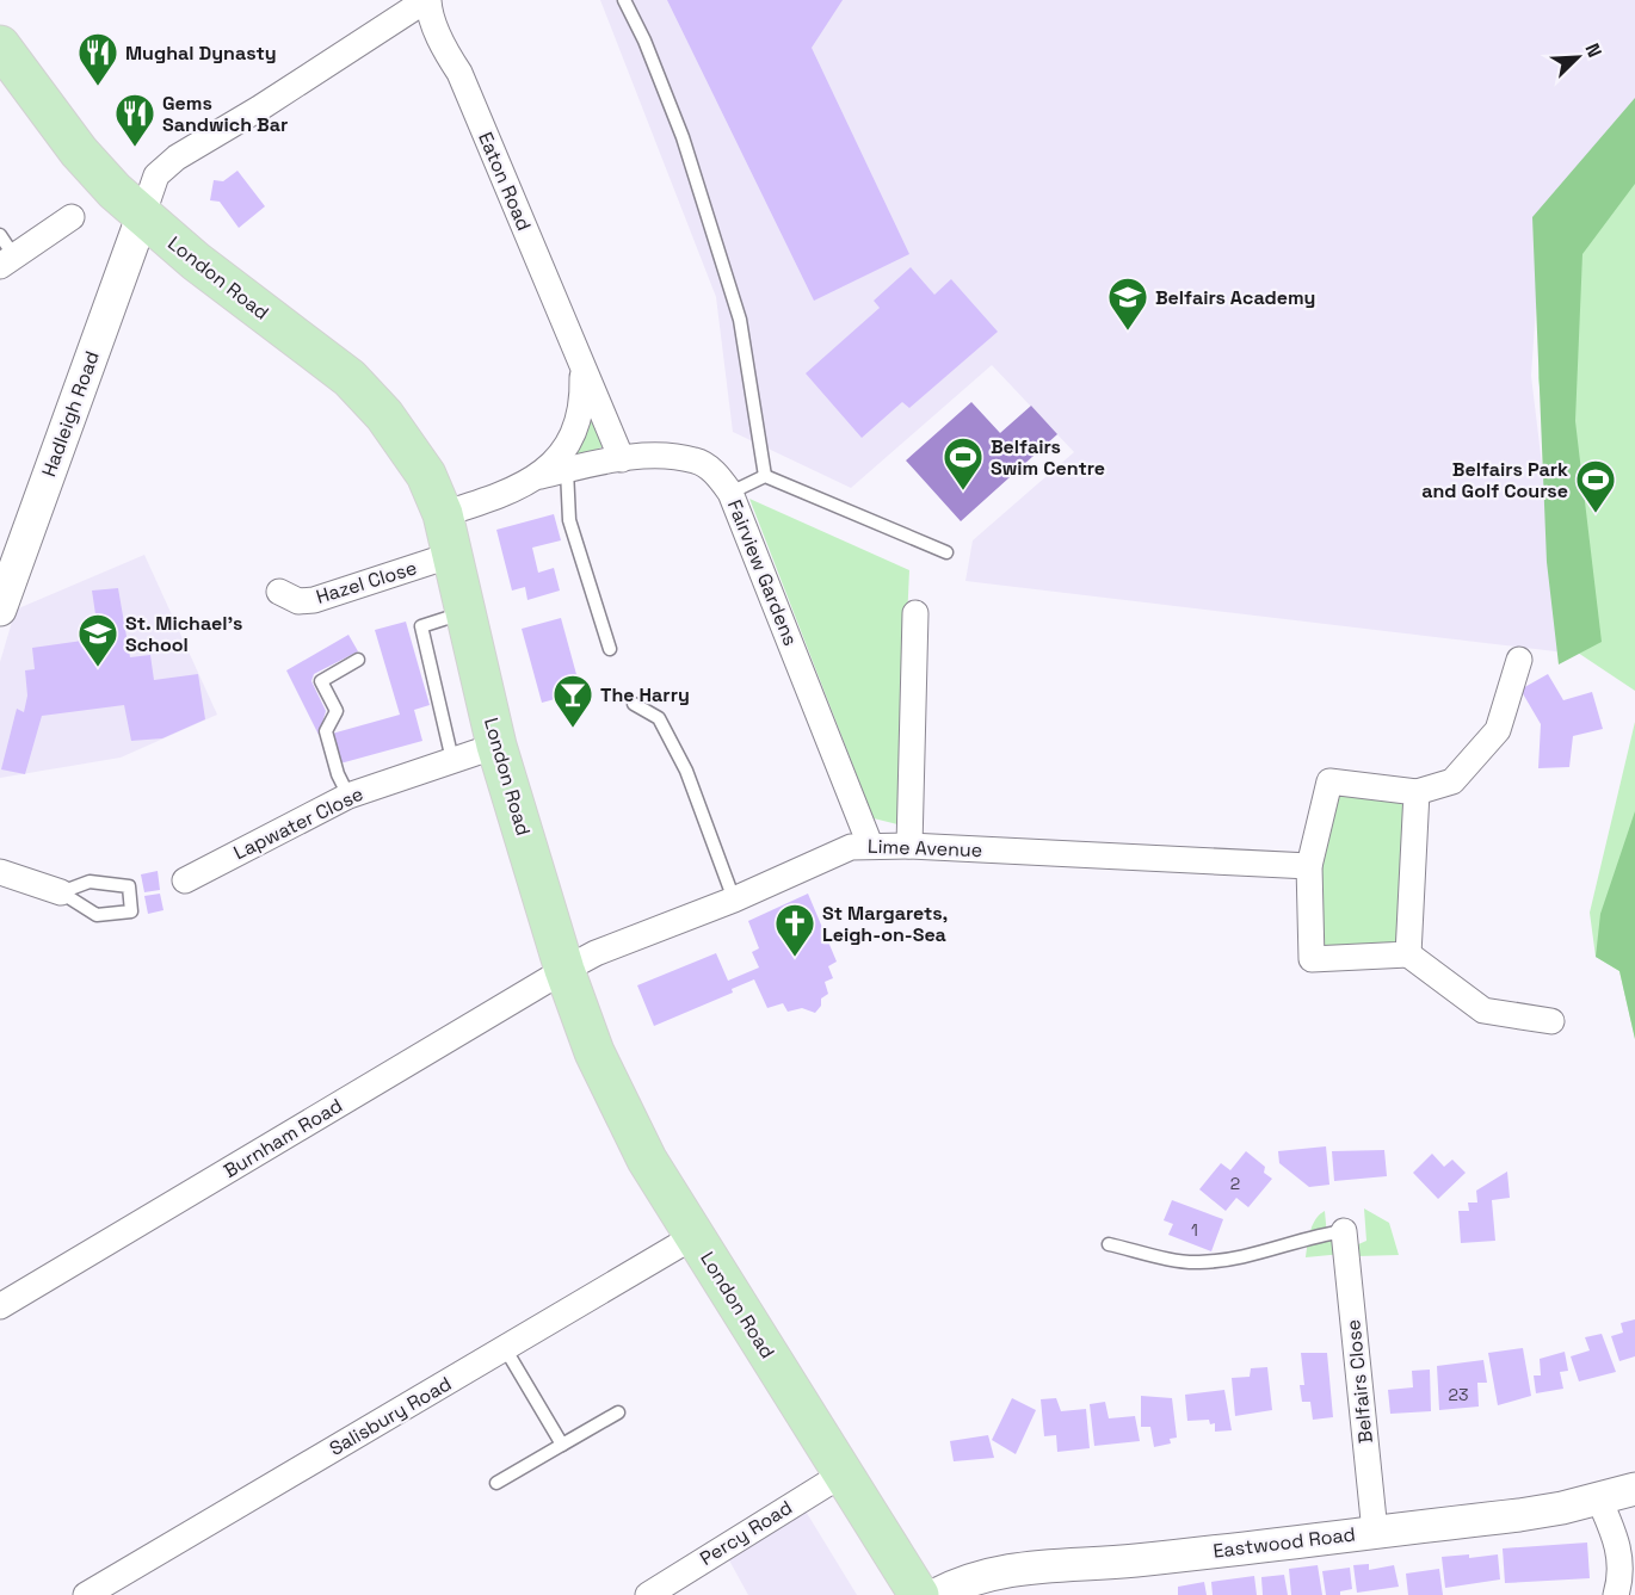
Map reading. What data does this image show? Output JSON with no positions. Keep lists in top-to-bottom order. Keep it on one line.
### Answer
{"streets":{"main road":["London Road"],"street":["Eaton Road","Hadleigh Road","Fairview Gardens","Hazel Close","Lapwater Close","Lime Avenue","Burnham Road","Belfairs Close","Salisbury Road","Percy Road","Eastwood Road"]},"crossings":[["Eaton Road","London Road"],["Eaton Road","Fairview Gardens"],["London Road","Hadleigh Road"],["London Road","Hazel Close"],["London Road","Lapwater Close"],["London Road","Lime Avenue"],["London Road","Burnham Road"],["London Road","Salisbury Road"],["London Road","Percy Road"],["Fairview Gardens","Lime Avenue"],["Lime Avenue","Burnham Road"],["Belfairs Close","Eastwood Road"]],"places":{"restaurant":["Mughal Dynasty","Gems Sandwich Bar"],"school or university":["Belfairs Academy","St. Michael's School"],"sports":["Belfairs Swim Centre","Belfairs Park and Golf Course"],"bar":["The Harry"],"church":["St Margarets, Leigh-on-Sea"]},"house_numbers":["2","1","23"],"north":"top right"}
